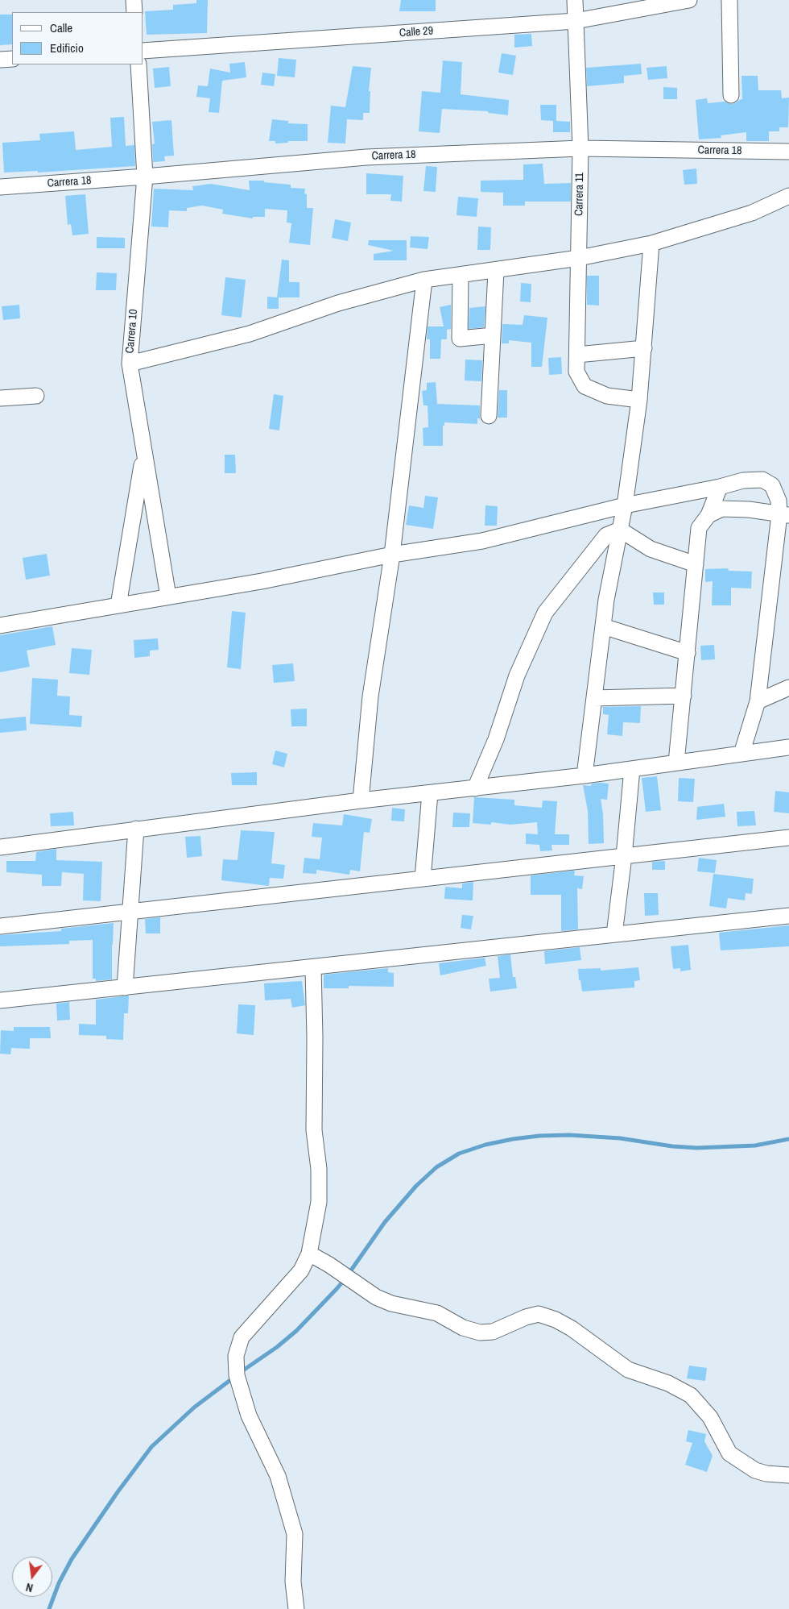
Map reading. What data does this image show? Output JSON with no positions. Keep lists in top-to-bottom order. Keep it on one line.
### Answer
{"streets":{"street":["Calle 29","Carrera 18","Carrera 11","Carrera 10"]},"crossings":[["Calle 29","Carrera 11"],["Carrera 18","Carrera 11"],["Carrera 18","Carrera 10"]],"legend":["Calle","Edificio"],"north":"bottom"}
